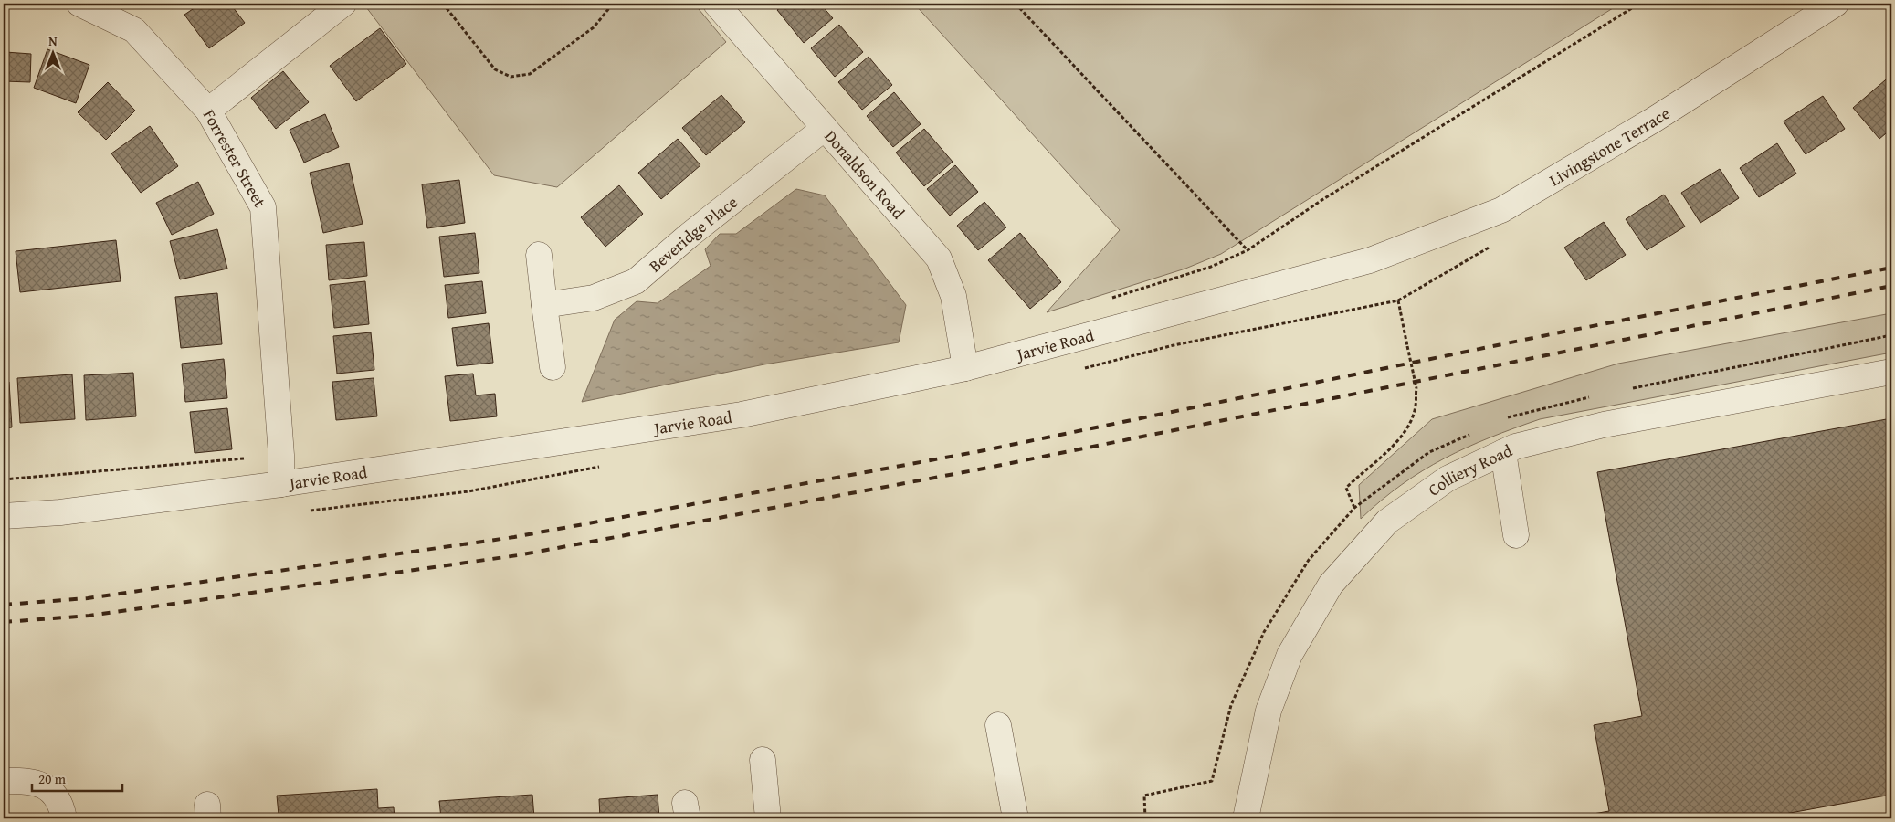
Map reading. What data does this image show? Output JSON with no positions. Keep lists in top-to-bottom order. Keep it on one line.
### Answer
{"streets":{"street":["Livingstone Terrace","Forrester Street","Donaldson Road","Beveridge Place","Jarvie Road","Colliery Road"]},"crossings":[["Livingstone Terrace","Jarvie Road"],["Forrester Street","Jarvie Road"],["Donaldson Road","Beveridge Place"],["Donaldson Road","Jarvie Road"]],"scale_bar":"20 m","north":"top"}
